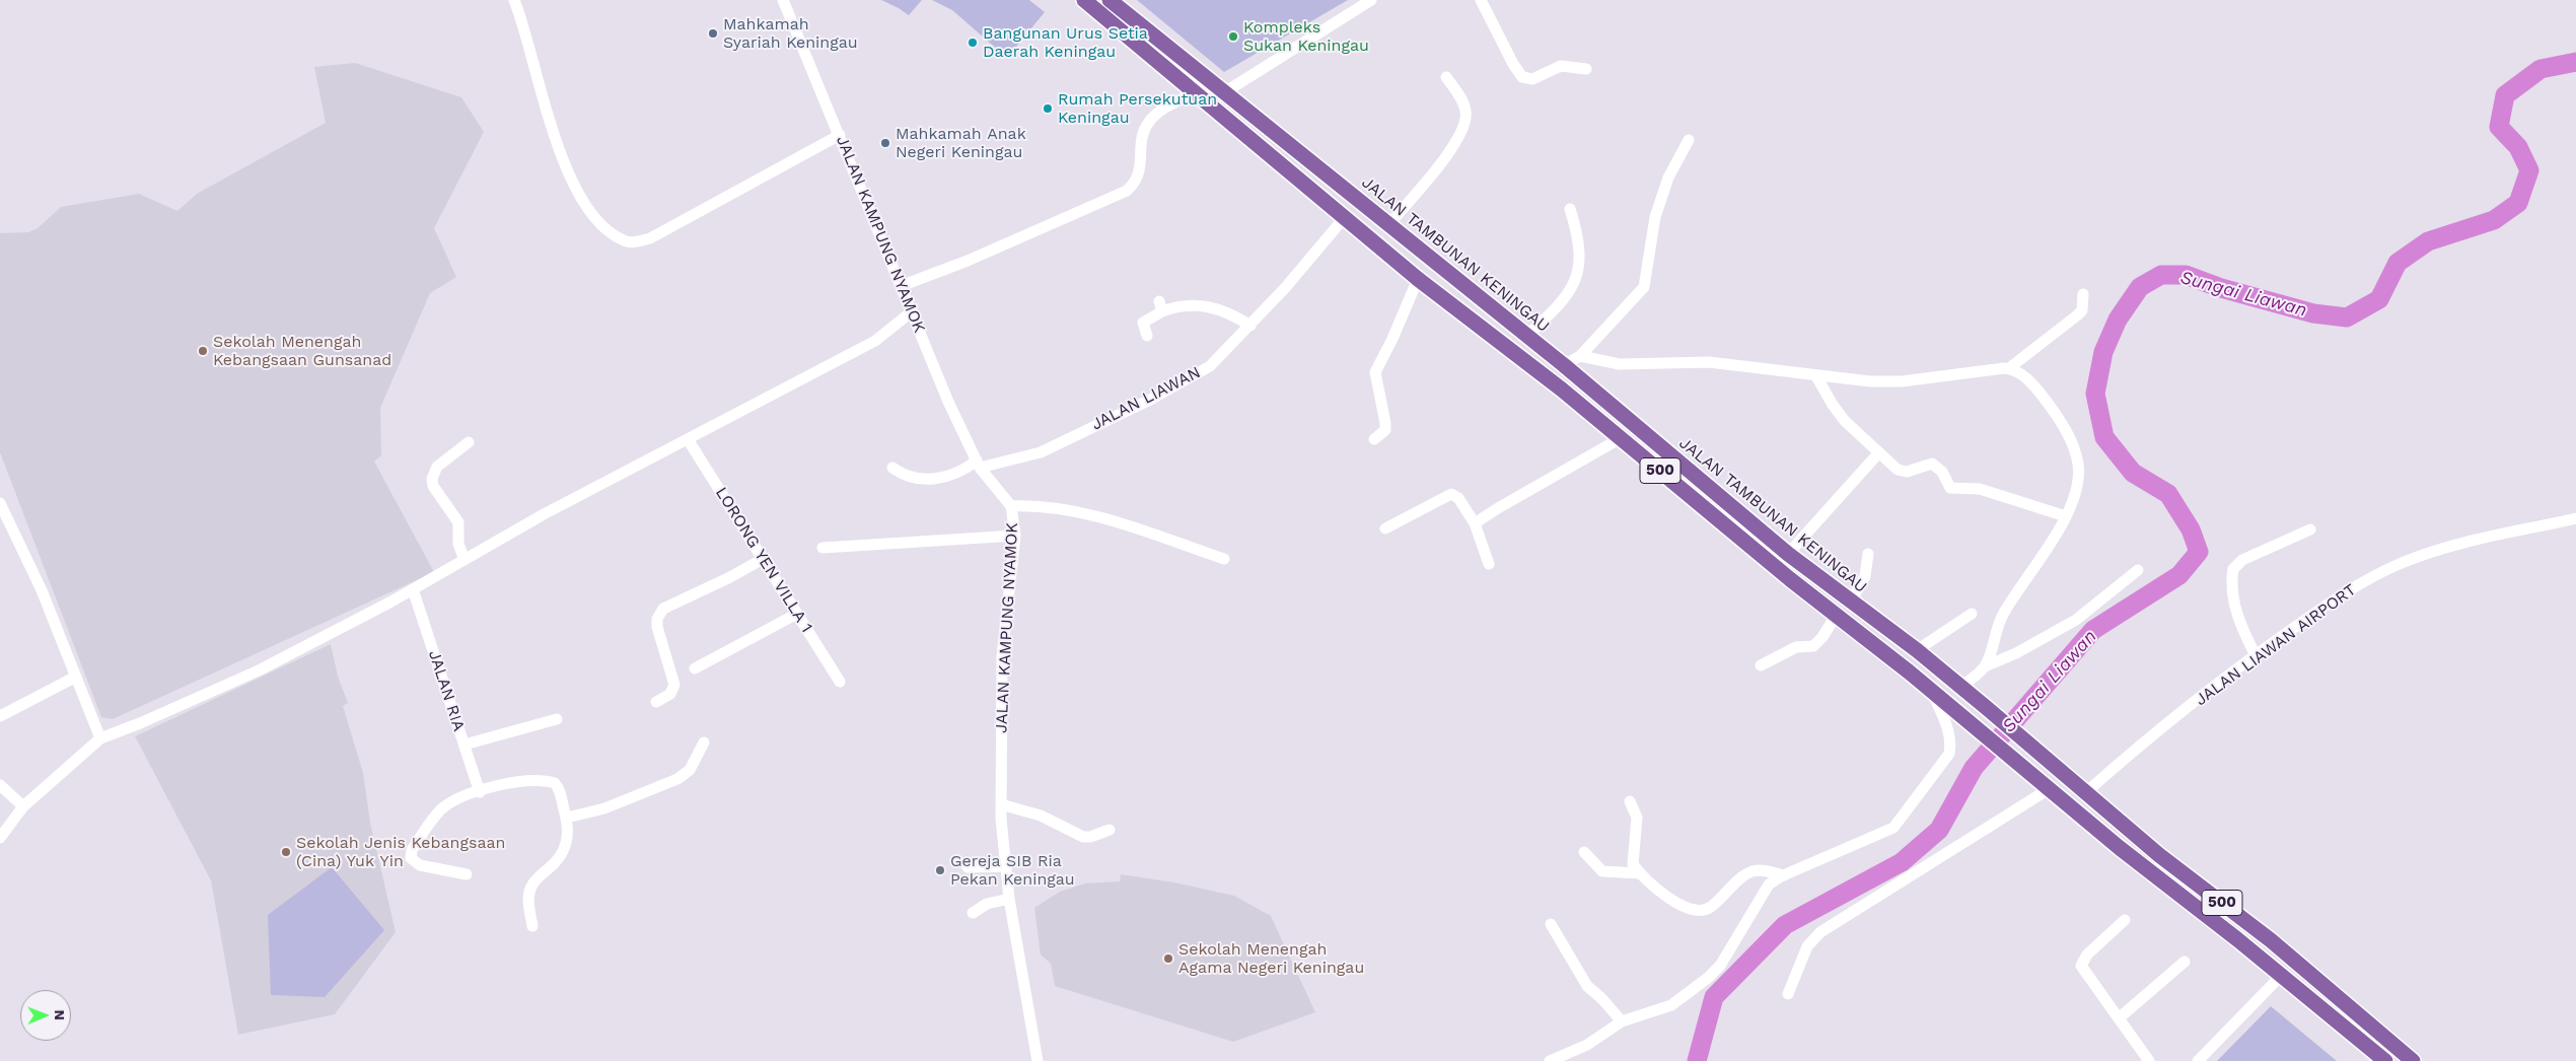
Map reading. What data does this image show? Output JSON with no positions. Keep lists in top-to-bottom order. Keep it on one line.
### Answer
{"streets":{"main road":["JALAN TAMBUNAN KENINGAU","500"],"street":["JALAN KAMPUNG NYAMOK","JALAN LIAWAN","LORONG YEN VILLA 1","JALAN LIAWAN AIRPORT","JALAN RIA"]},"crossings":[["JALAN KAMPUNG NYAMOK","JALAN LIAWAN"],["JALAN TAMBUNAN KENINGAU","JALAN LIAWAN AIRPORT"],["JALAN LIAWAN","500"]],"water":["Sungai Liawan"],"places":["Mahkamah Syariah Keningau","Kompleks Sukan Keningau","Bangunan Urus Setia Daerah Keningau","Rumah Persekutuan Keningau","Mahkamah Anak Negeri Keningau","Sekolah Menengah Kebangsaan Gunsanad","Sekolah Jenis Kebangsaan (Cina) Yuk Yin","Gereja SIB Ria Pekan Keningau","Sekolah Menengah Agama Negeri Keningau"],"north":"right"}
